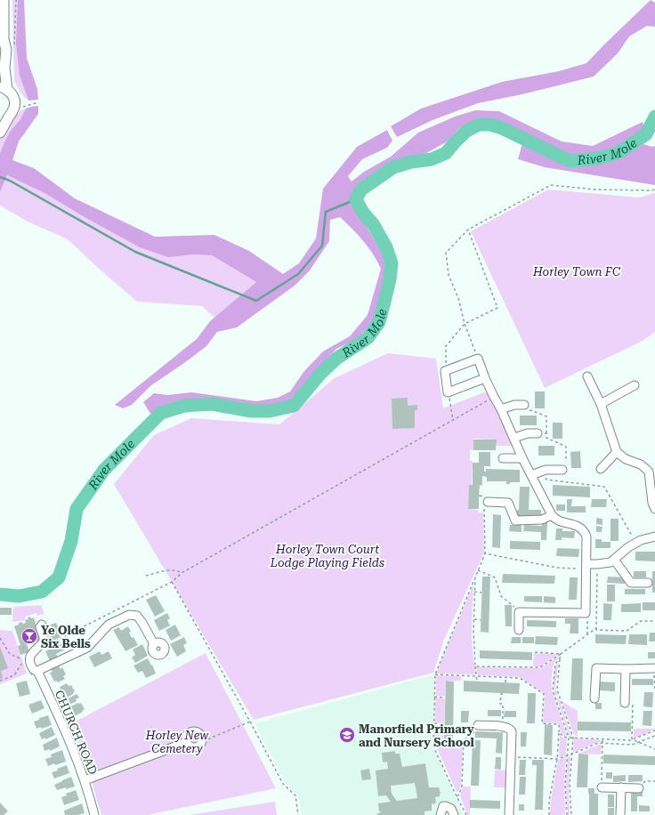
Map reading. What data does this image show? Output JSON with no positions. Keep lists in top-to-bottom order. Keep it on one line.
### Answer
{"streets":{"street":["CHURCH ROAD"]},"water":["River Mole"],"parks":["Horley Town FC","Horley Town Court Lodge Playing Fields","Horley New Cemetery"],"places":{"bar":["Ye Olde Six Bells"],"school or university":["Manorfield Primary and Nursery School"]}}
